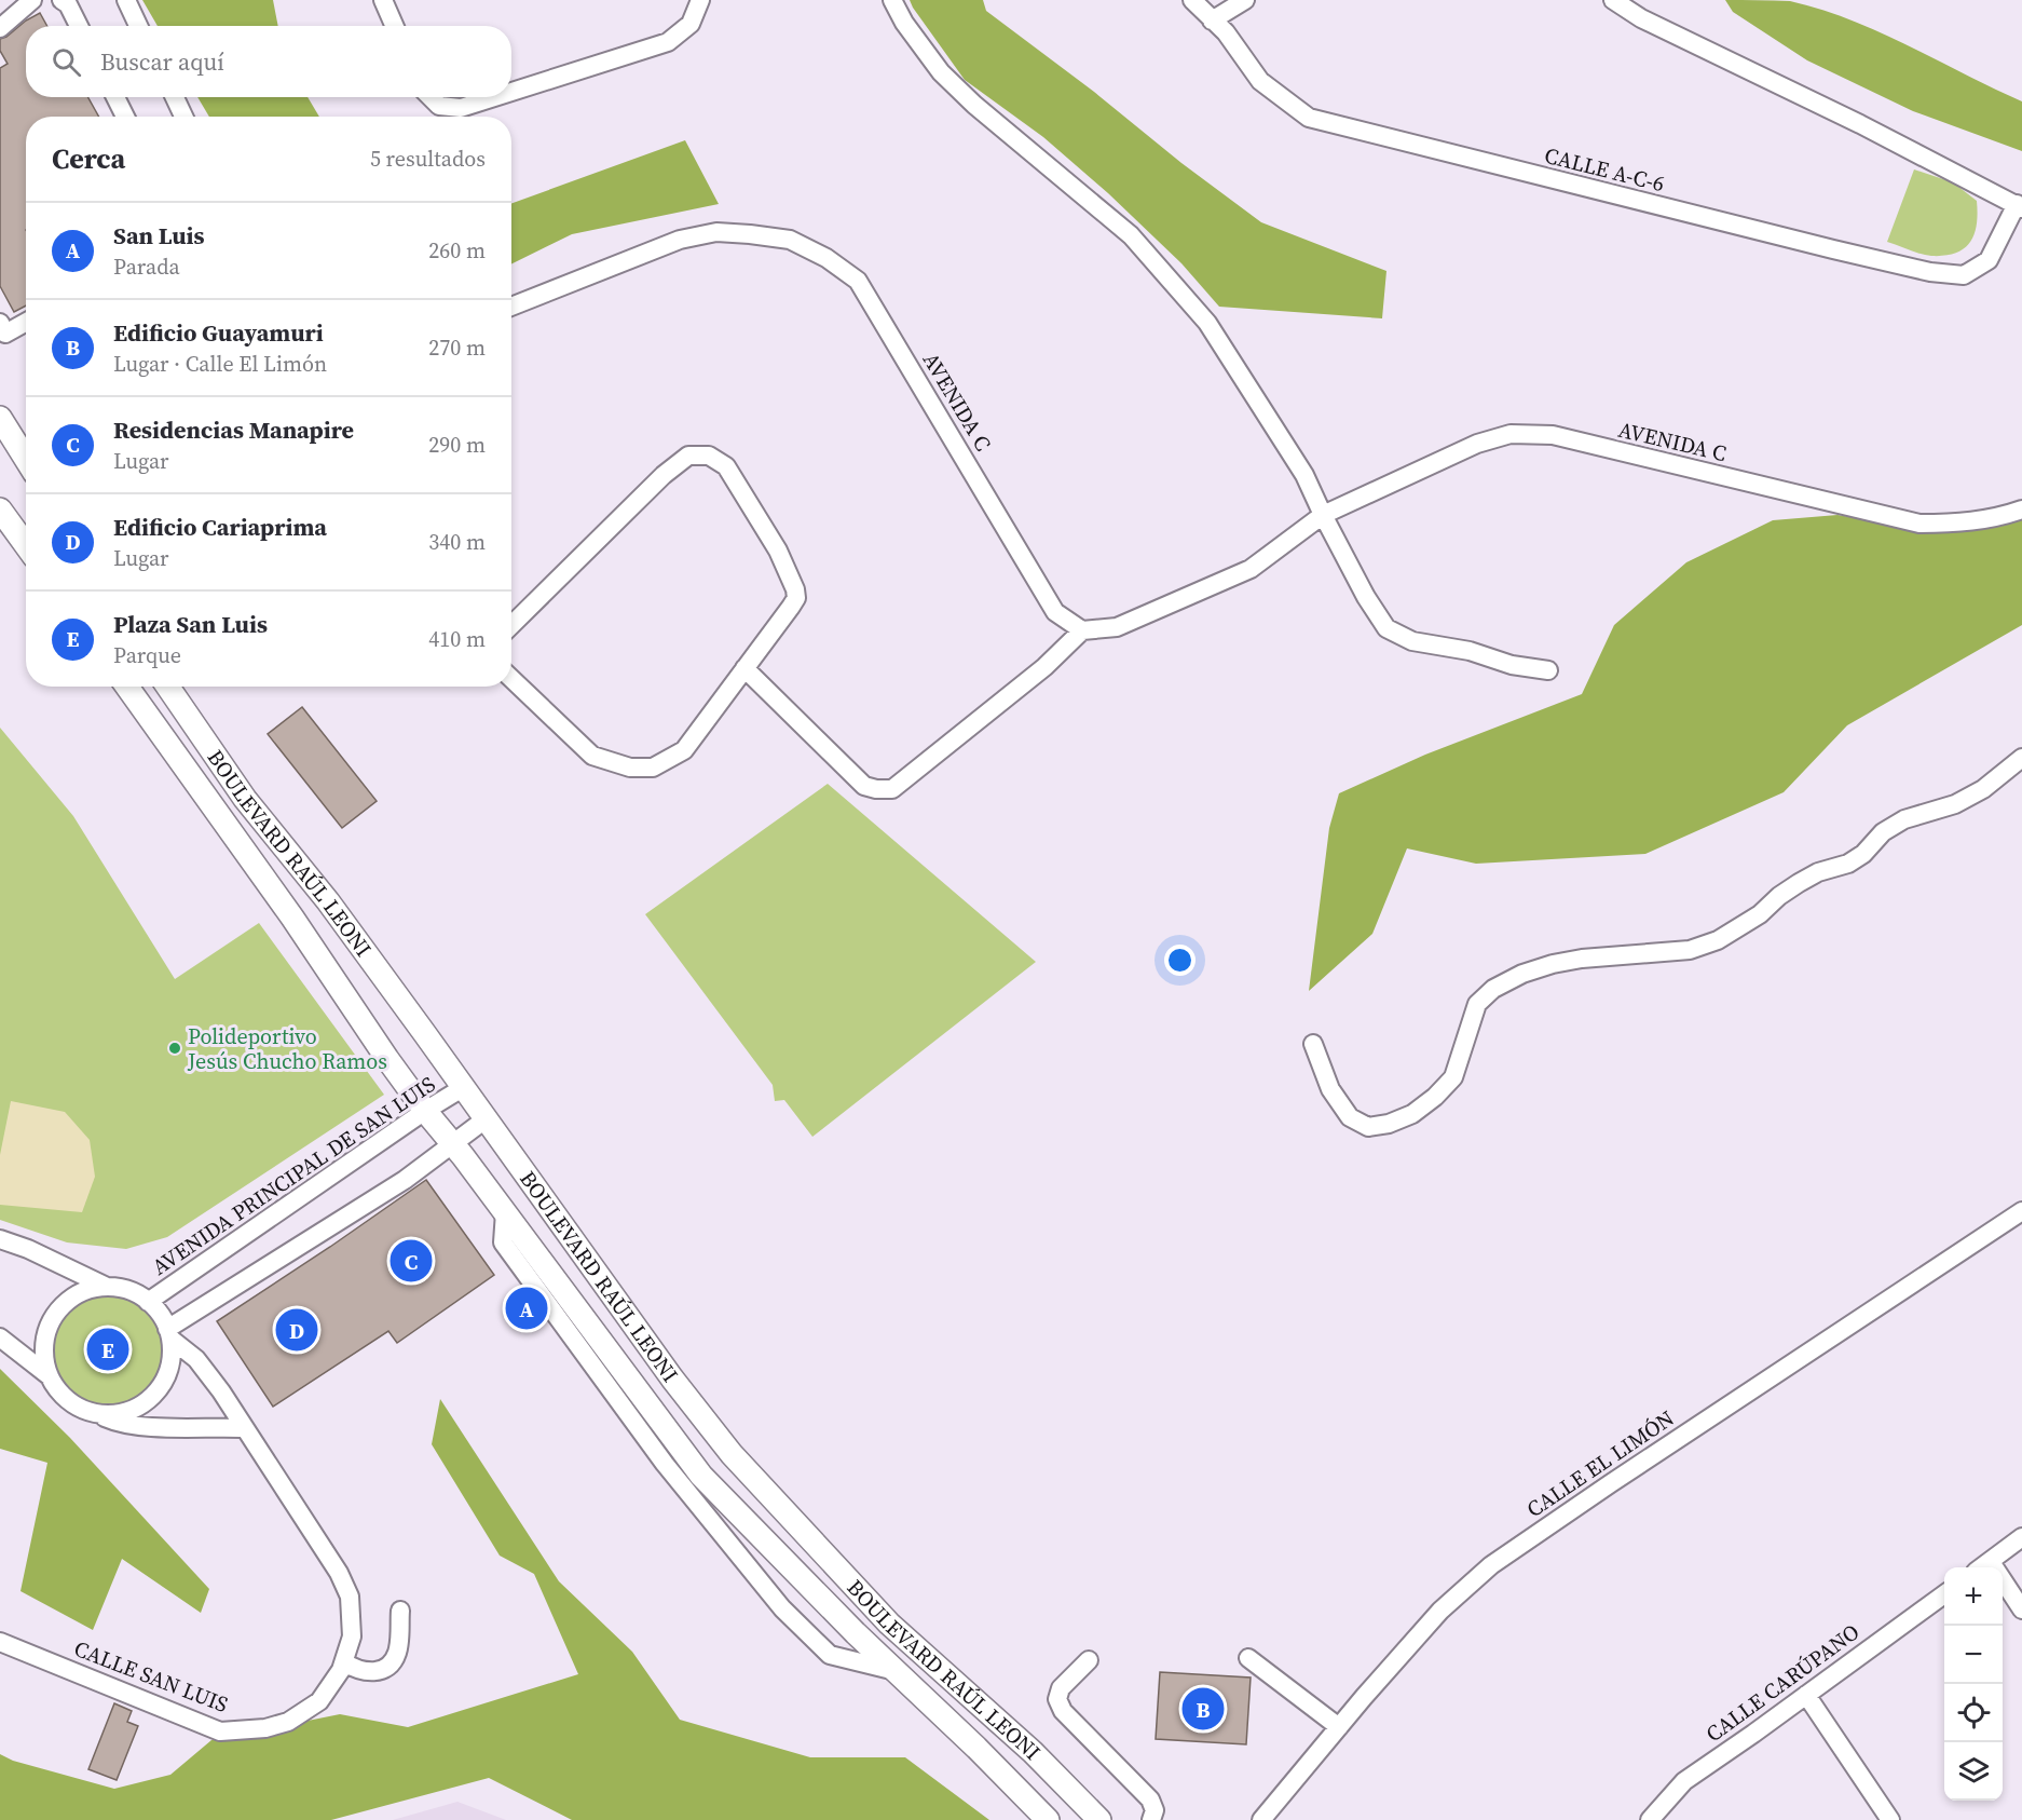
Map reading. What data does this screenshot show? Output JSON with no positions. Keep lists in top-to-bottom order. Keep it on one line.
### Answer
{"streets":{"main road":["BOULEVARD RAÚL LEONI"],"street":["CALLE A-C-6","AVENIDA C","AVENIDA PRINCIPAL DE SAN LUIS","CALLE EL LIMÓN","CALLE SAN LUIS","CALLE CARÚPANO"]},"crossings":[["BOULEVARD RAÚL LEONI","AVENIDA PRINCIPAL DE SAN LUIS"],["AVENIDA PRINCIPAL DE SAN LUIS","CALLE SAN LUIS"]],"places":["Polideportivo Jesús Chucho Ramos"],"page":{"search":"Buscar aquí","heading":["Cerca","5 resultados"],"list":[{"mark":"A","name":"San Luis","note":"Parada","value":"260 m"},{"mark":"B","name":"Edificio Guayamuri","note":"Lugar · Calle El Limón","value":"270 m"},{"mark":"C","name":"Residencias Manapire","note":"Lugar","value":"290 m"},{"mark":"D","name":"Edificio Cariaprima","note":"Lugar","value":"340 m"},{"mark":"E","name":"Plaza San Luis","note":"Parque","value":"410 m"}],"pins":["C","A","D","E","B"],"map_buttons":["+","−"]}}
